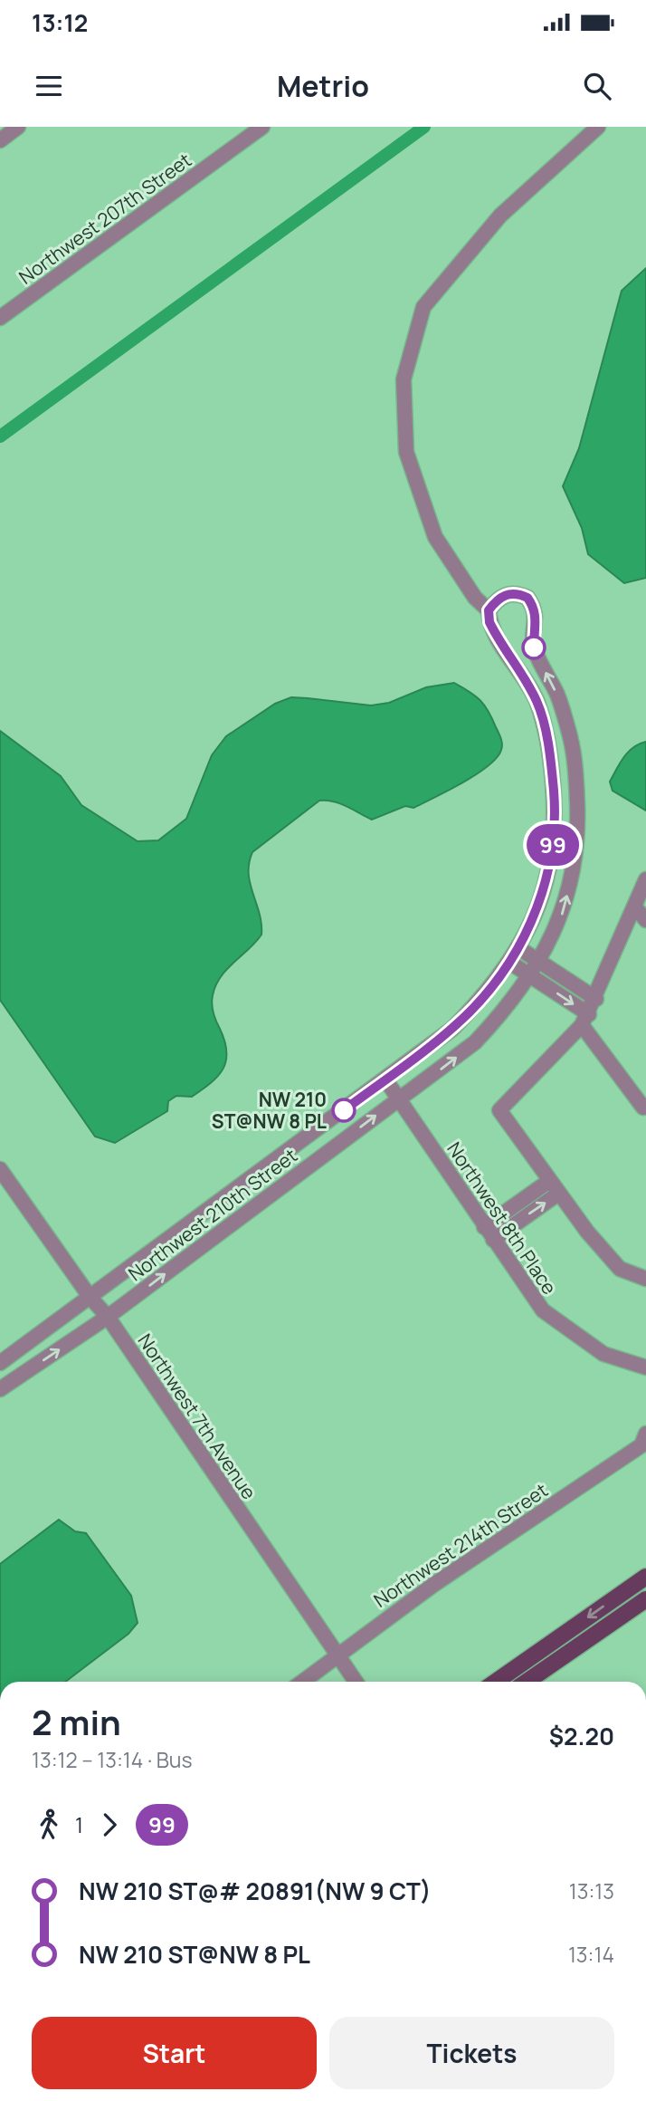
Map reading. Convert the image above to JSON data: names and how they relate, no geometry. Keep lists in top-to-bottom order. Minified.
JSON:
{"streets":{"street":["Northwest 207th Street","Northwest 210th Street","Northwest 8th Place","Northwest 7th Avenue","Northwest 214th Street"]},"crossings":[["Northwest 210th Street","Northwest 8th Place"],["Northwest 210th Street","Northwest 7th Avenue"],["Northwest 7th Avenue","Northwest 214th Street"]],"places":["NW 210 ST@NW 8 PL"],"lines":["bus line 99"],"page":{"status":"13:12","header":"Metrio","on_map":"99","heading":["2 min","13:12 – 13:14 · Bus","$2.20"],"legs":["1","99"],"list":[{"name":"NW 210 ST@# 20891(NW 9 CT)","value":"13:13"},{"name":"NW 210 ST@NW 8 PL","value":"13:14"}],"buttons":["Start","Tickets"]}}
